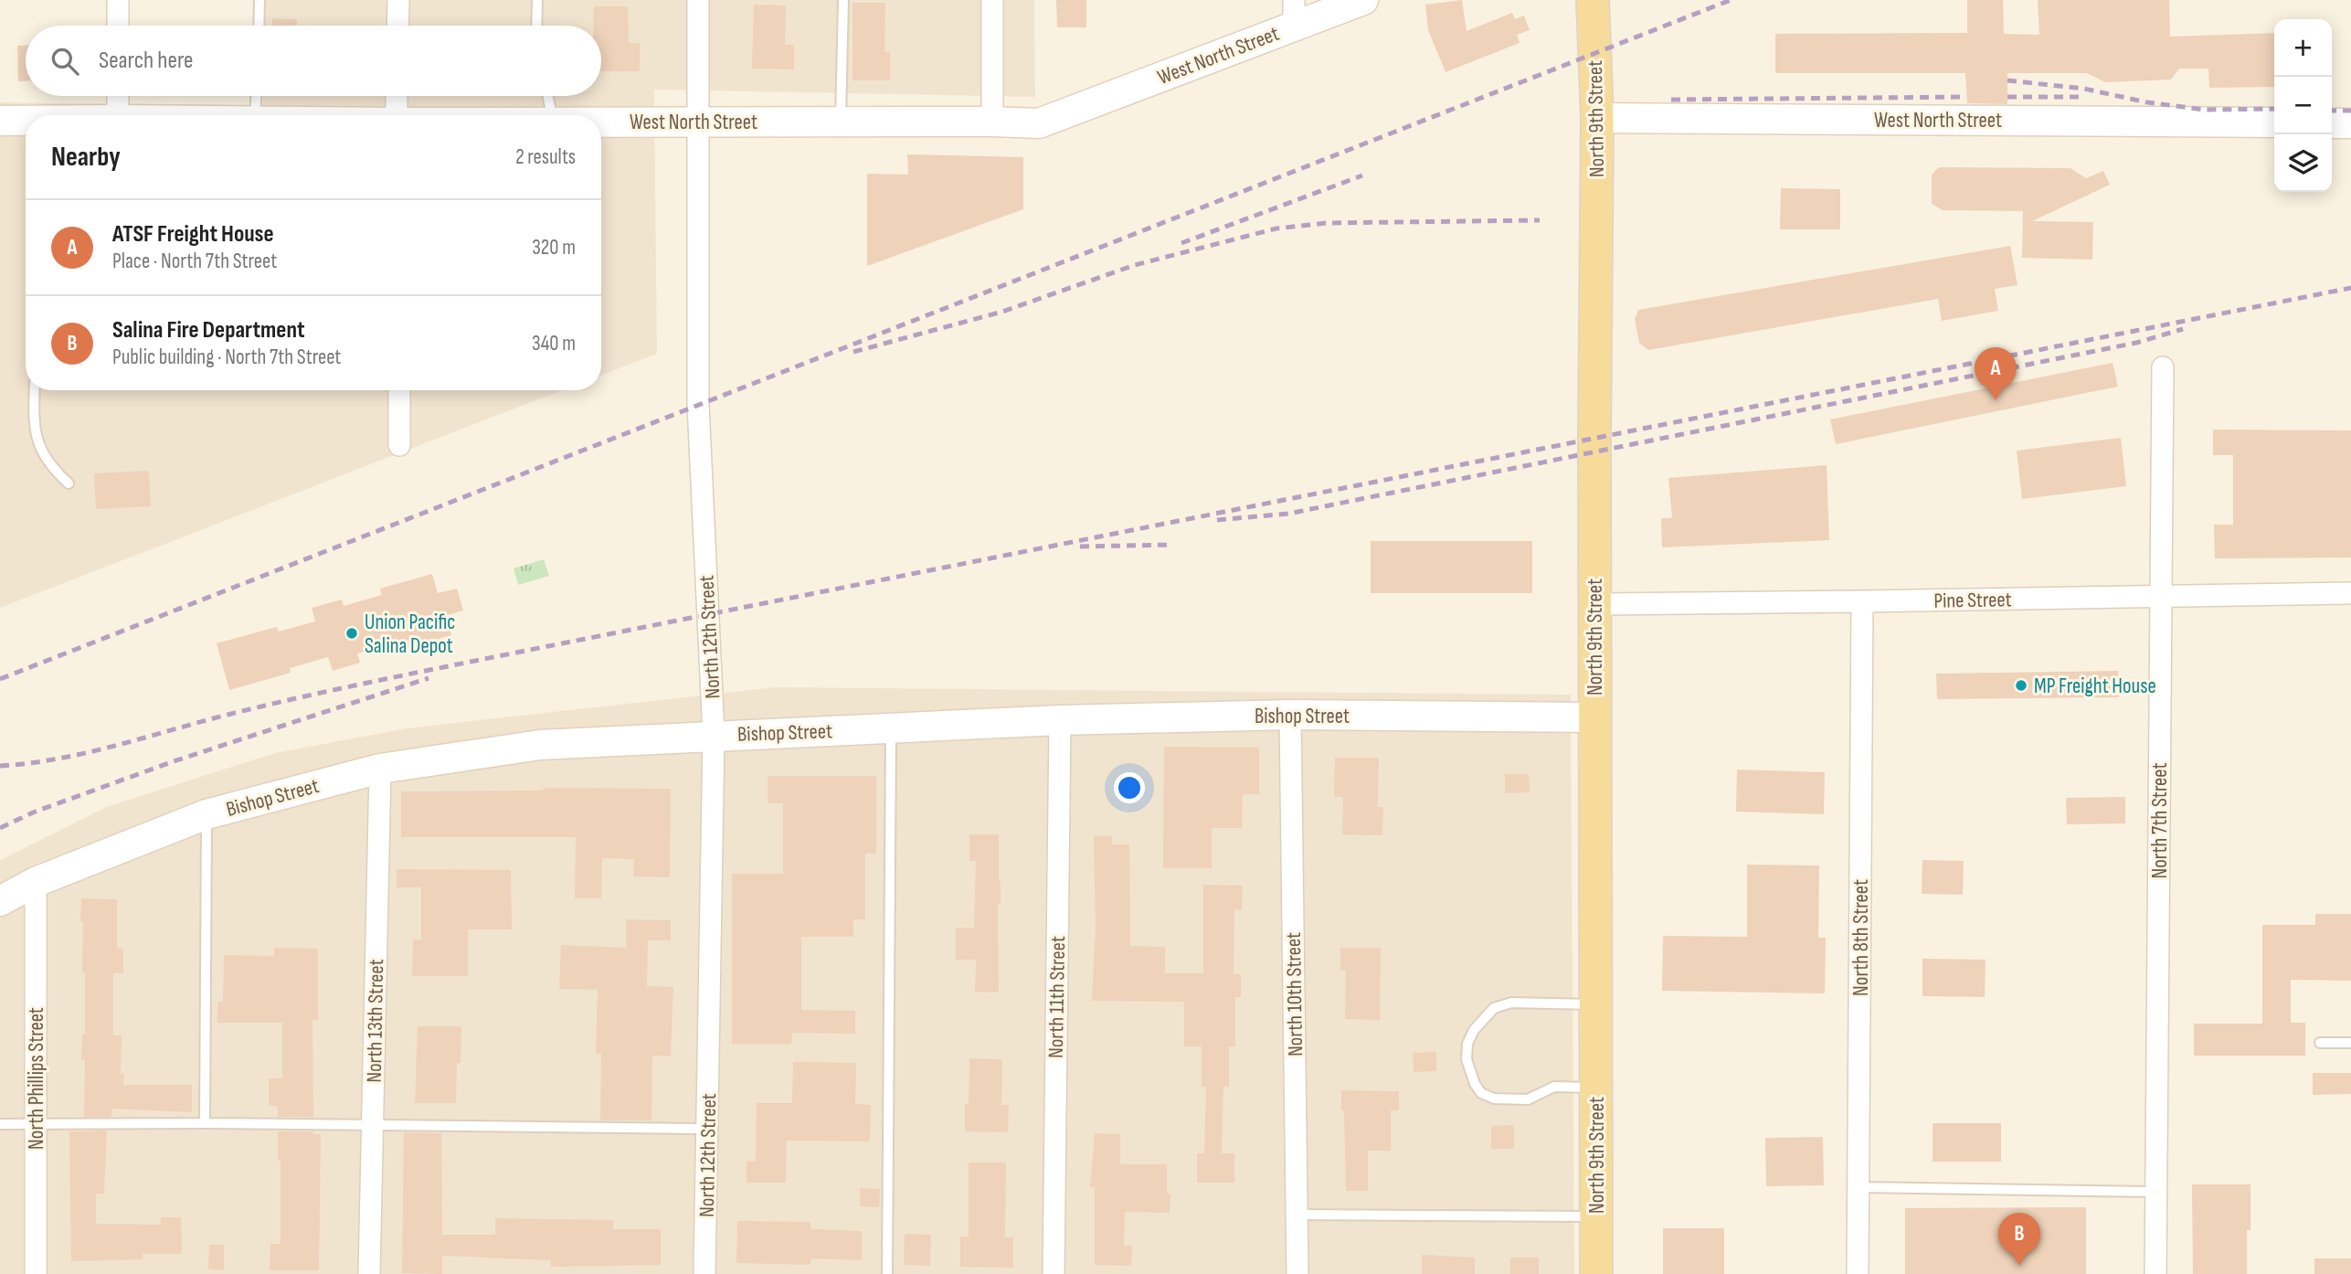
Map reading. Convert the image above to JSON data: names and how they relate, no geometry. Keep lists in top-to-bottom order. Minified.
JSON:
{"streets":{"main road":["North 9th Street"],"street":["West North Street","Pine Street","North 12th Street","Bishop Street","North 7th Street","North 8th Street","North 10th Street","North 11th Street","North 13th Street","North Phillips Street"]},"crossings":[["West North Street","North 9th Street"],["West North Street","North 12th Street"],["North 9th Street","Pine Street"],["North 9th Street","Bishop Street"],["Pine Street","North 7th Street"],["Pine Street","North 8th Street"],["North 12th Street","Bishop Street"],["Bishop Street","North 10th Street"],["Bishop Street","North 11th Street"],["Bishop Street","North 13th Street"],["Bishop Street","North Phillips Street"]],"places":["Union Pacific Salina Depot","MP Freight House"],"page":{"map_buttons":["+","−"],"search":"Search here","heading":["Nearby","2 results"],"list":[{"mark":"A","name":"ATSF Freight House","note":"Place · North 7th Street","value":"320 m"},{"mark":"B","name":"Salina Fire Department","note":"Public building · North 7th Street","value":"340 m"}],"pins":["A","B"]}}
